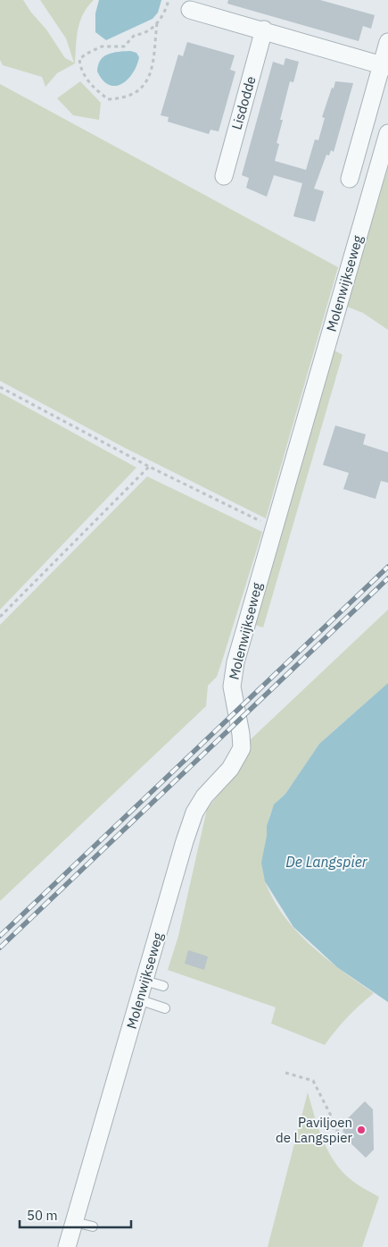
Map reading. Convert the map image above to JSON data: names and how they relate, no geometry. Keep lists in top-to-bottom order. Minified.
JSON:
{"streets":{"street":["Lisdodde","Molenwijkseweg"]},"water":["De Langspier"],"places":["Paviljoen de Langspier"],"scale_bar":"50 m"}
